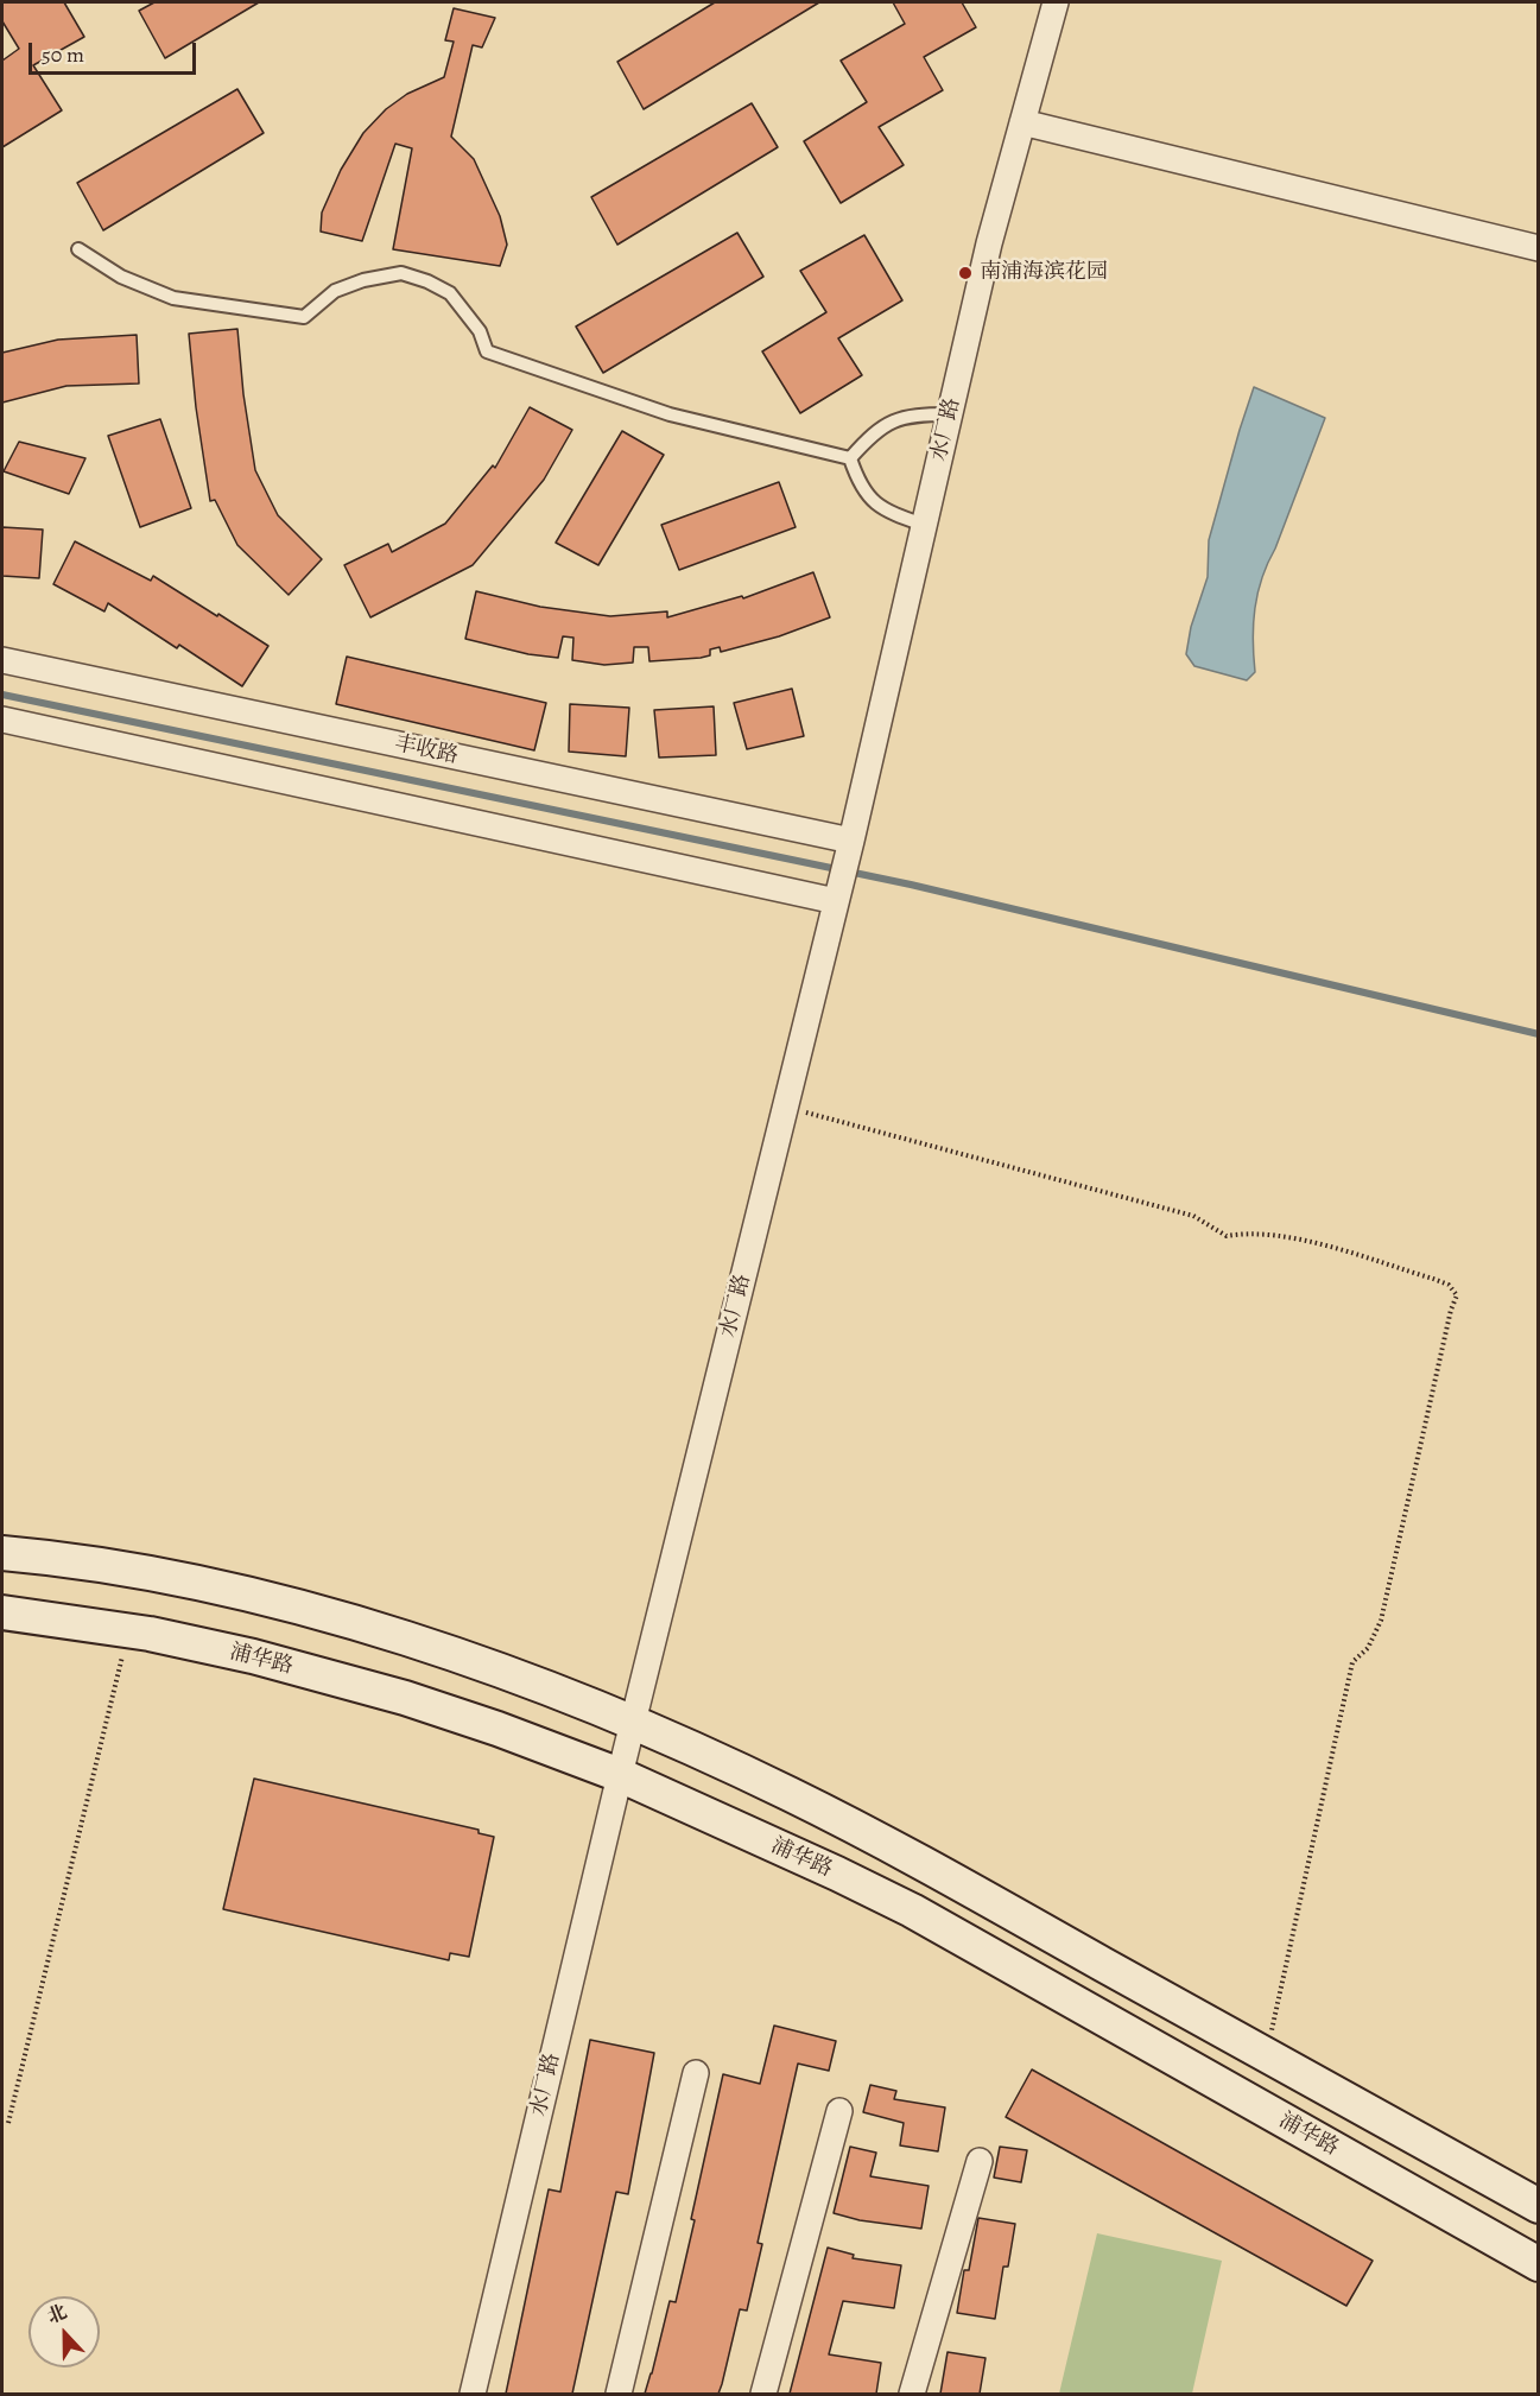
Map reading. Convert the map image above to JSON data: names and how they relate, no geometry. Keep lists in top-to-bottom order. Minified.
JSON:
{"streets":{"main road":["浦华路"],"street":["水厂路","丰收路"]},"crossings":[["水厂路","丰收路"],["水厂路","浦华路"]],"places":["南浦海滨花园"],"scale_bar":"50 m","north":"top"}
